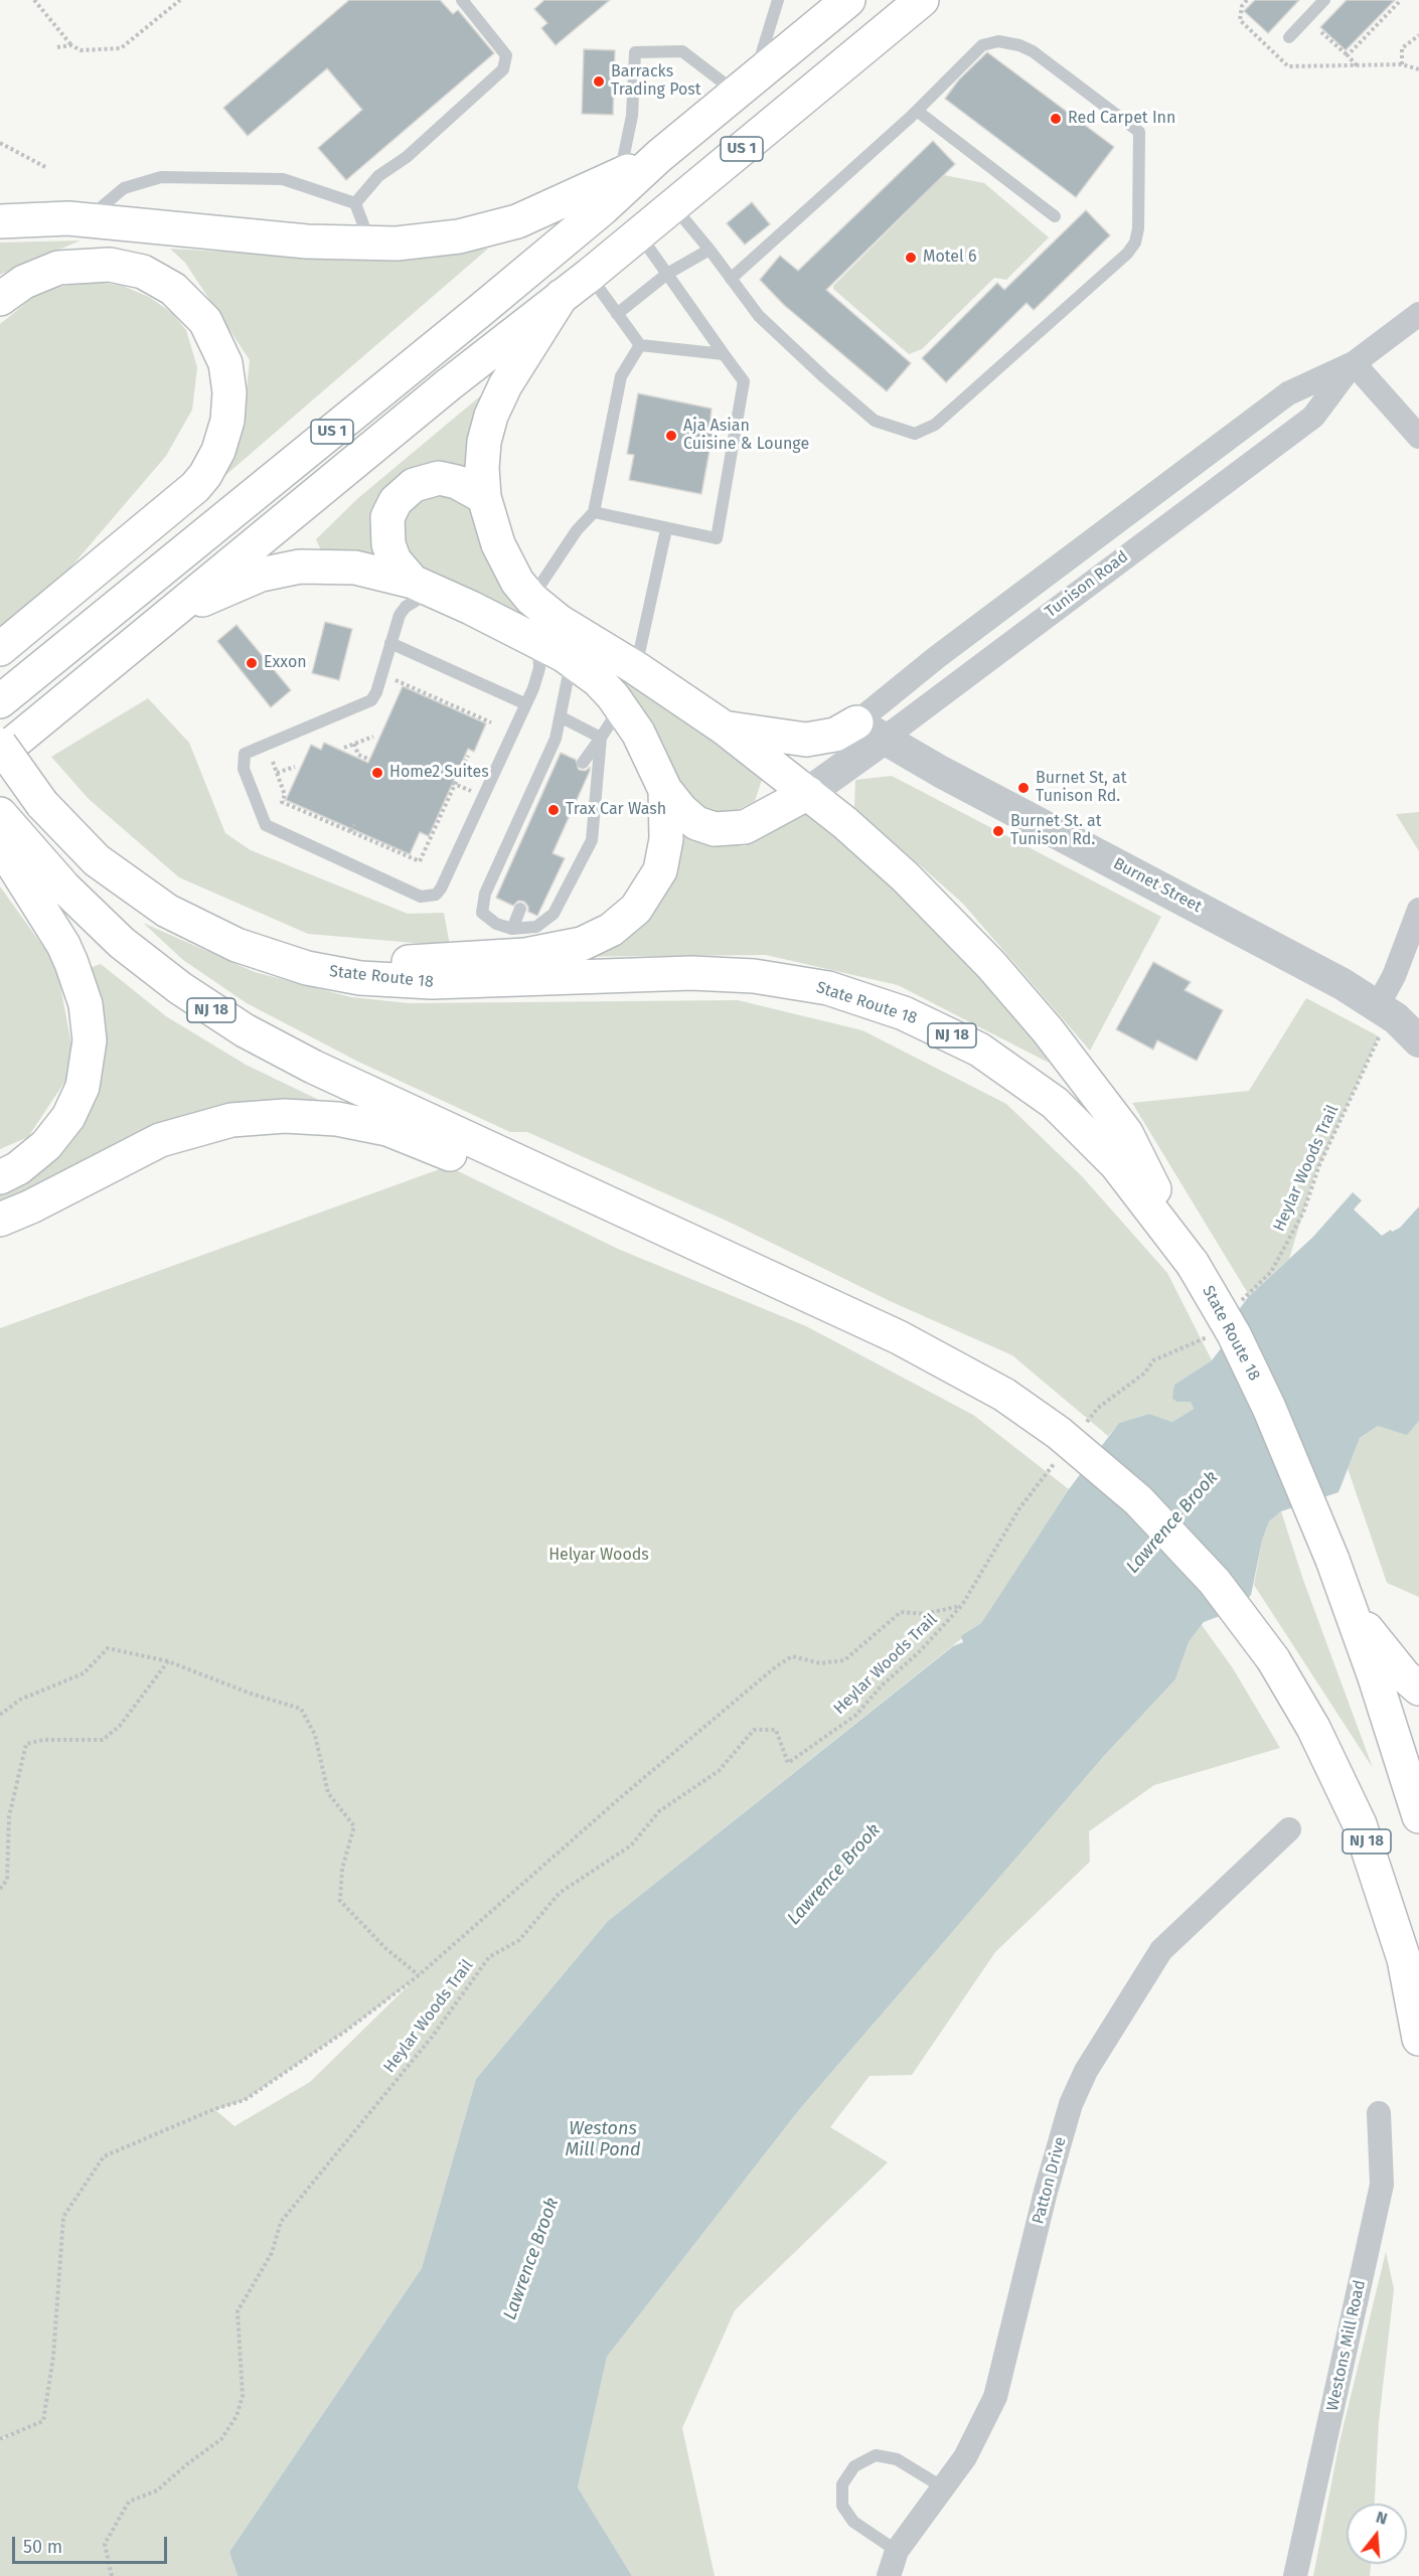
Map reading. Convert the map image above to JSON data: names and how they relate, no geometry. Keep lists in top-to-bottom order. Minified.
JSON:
{"streets":{"highway":["US 1","State Route 18","NJ 18"],"street":["Tunison Road","Burnet Street","Patton Drive","Westons Mill Road"],"path":["Heylar Woods Trail"]},"crossings":[["US 1","State Route 18"],["Tunison Road","Burnet Street"],["Burnet Street","Heylar Woods Trail"]],"water":["Lawrence Brook","Westons Mill Pond"],"parks":["Helyar Woods"],"places":["Barracks Trading Post","Red Carpet Inn","Motel 6","Aja Asian Cuisine & Lounge","Exxon","Home2 Suites","Burnet St, at Tunison Rd.","Trax Car Wash","Burnet St. at Tunison Rd."],"scale_bar":"50 m","north":"top"}
